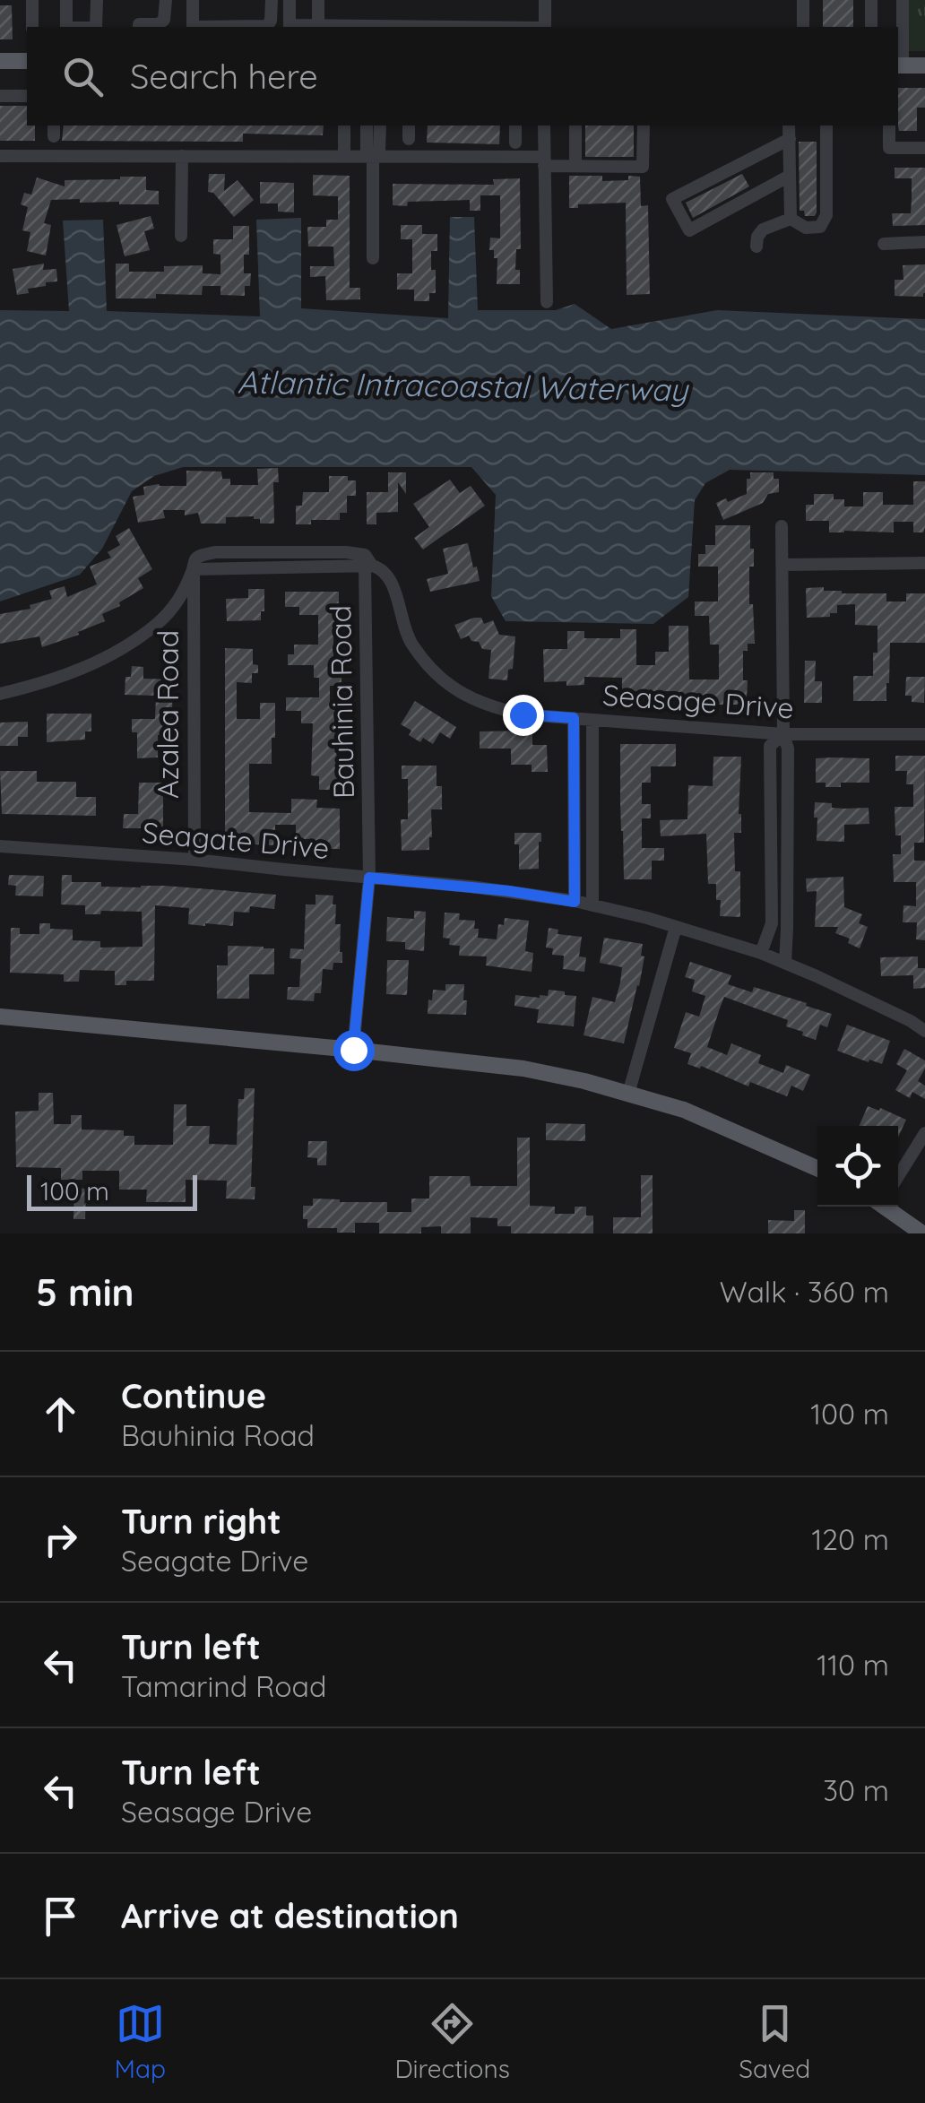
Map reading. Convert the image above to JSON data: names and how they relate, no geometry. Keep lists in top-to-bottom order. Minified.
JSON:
{"streets":{"street":["Bauhinia Road","Seasage Drive","Azalea Road","Seagate Drive"]},"crossings":[["Bauhinia Road","Seasage Drive"],["Bauhinia Road","Seagate Drive"],["Azalea Road","Seagate Drive"]],"water":["Atlantic Intracoastal Waterway"],"scale_bar":"100 m","page":{"search":"Search here","scale":"100 m","heading":["5 min","Walk · 360 m"],"list":[["Continue","Bauhinia Road","100 m"],["Turn right","Seagate Drive","120 m"],["Turn left","Tamarind Road","110 m"],["Turn left","Seasage Drive","30 m"],"Arrive at destination"],"nav":["Map","Directions","Saved"]}}
